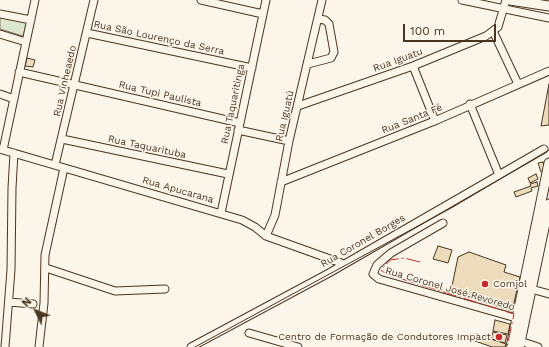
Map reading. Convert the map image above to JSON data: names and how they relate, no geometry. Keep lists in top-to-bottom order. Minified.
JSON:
{"streets":{"street":["Rua São Lourenço da Serra","Rua Iguatu","Rua Vinheaedo","Rua Tupi Paulista","Rua Taquaritinga","Rua Iguatú","Rua Santa Fé","Rua Taquarituba","Rua Apucarana","Rua Coronel Borges","Rua Coronel José Revoredo"]},"crossings":[["Rua São Lourenço da Serra","Rua Vinheaedo"],["Rua São Lourenço da Serra","Rua Taquaritinga"],["Rua Iguatu","Rua Iguatú"],["Rua Vinheaedo","Rua Tupi Paulista"],["Rua Vinheaedo","Rua Taquarituba"],["Rua Vinheaedo","Rua Apucarana"],["Rua Tupi Paulista","Rua Taquaritinga"],["Rua Tupi Paulista","Rua Iguatú"],["Rua Taquaritinga","Rua Taquarituba"],["Rua Taquaritinga","Rua Apucarana"],["Rua Iguatú","Rua Santa Fé"],["Rua Iguatú","Rua Apucarana"],["Rua Apucarana","Rua Coronel Borges"]],"places":["Comjol","Centro de Formação de Condutores Impact"],"scale_bar":"100 m","north":"top left"}
